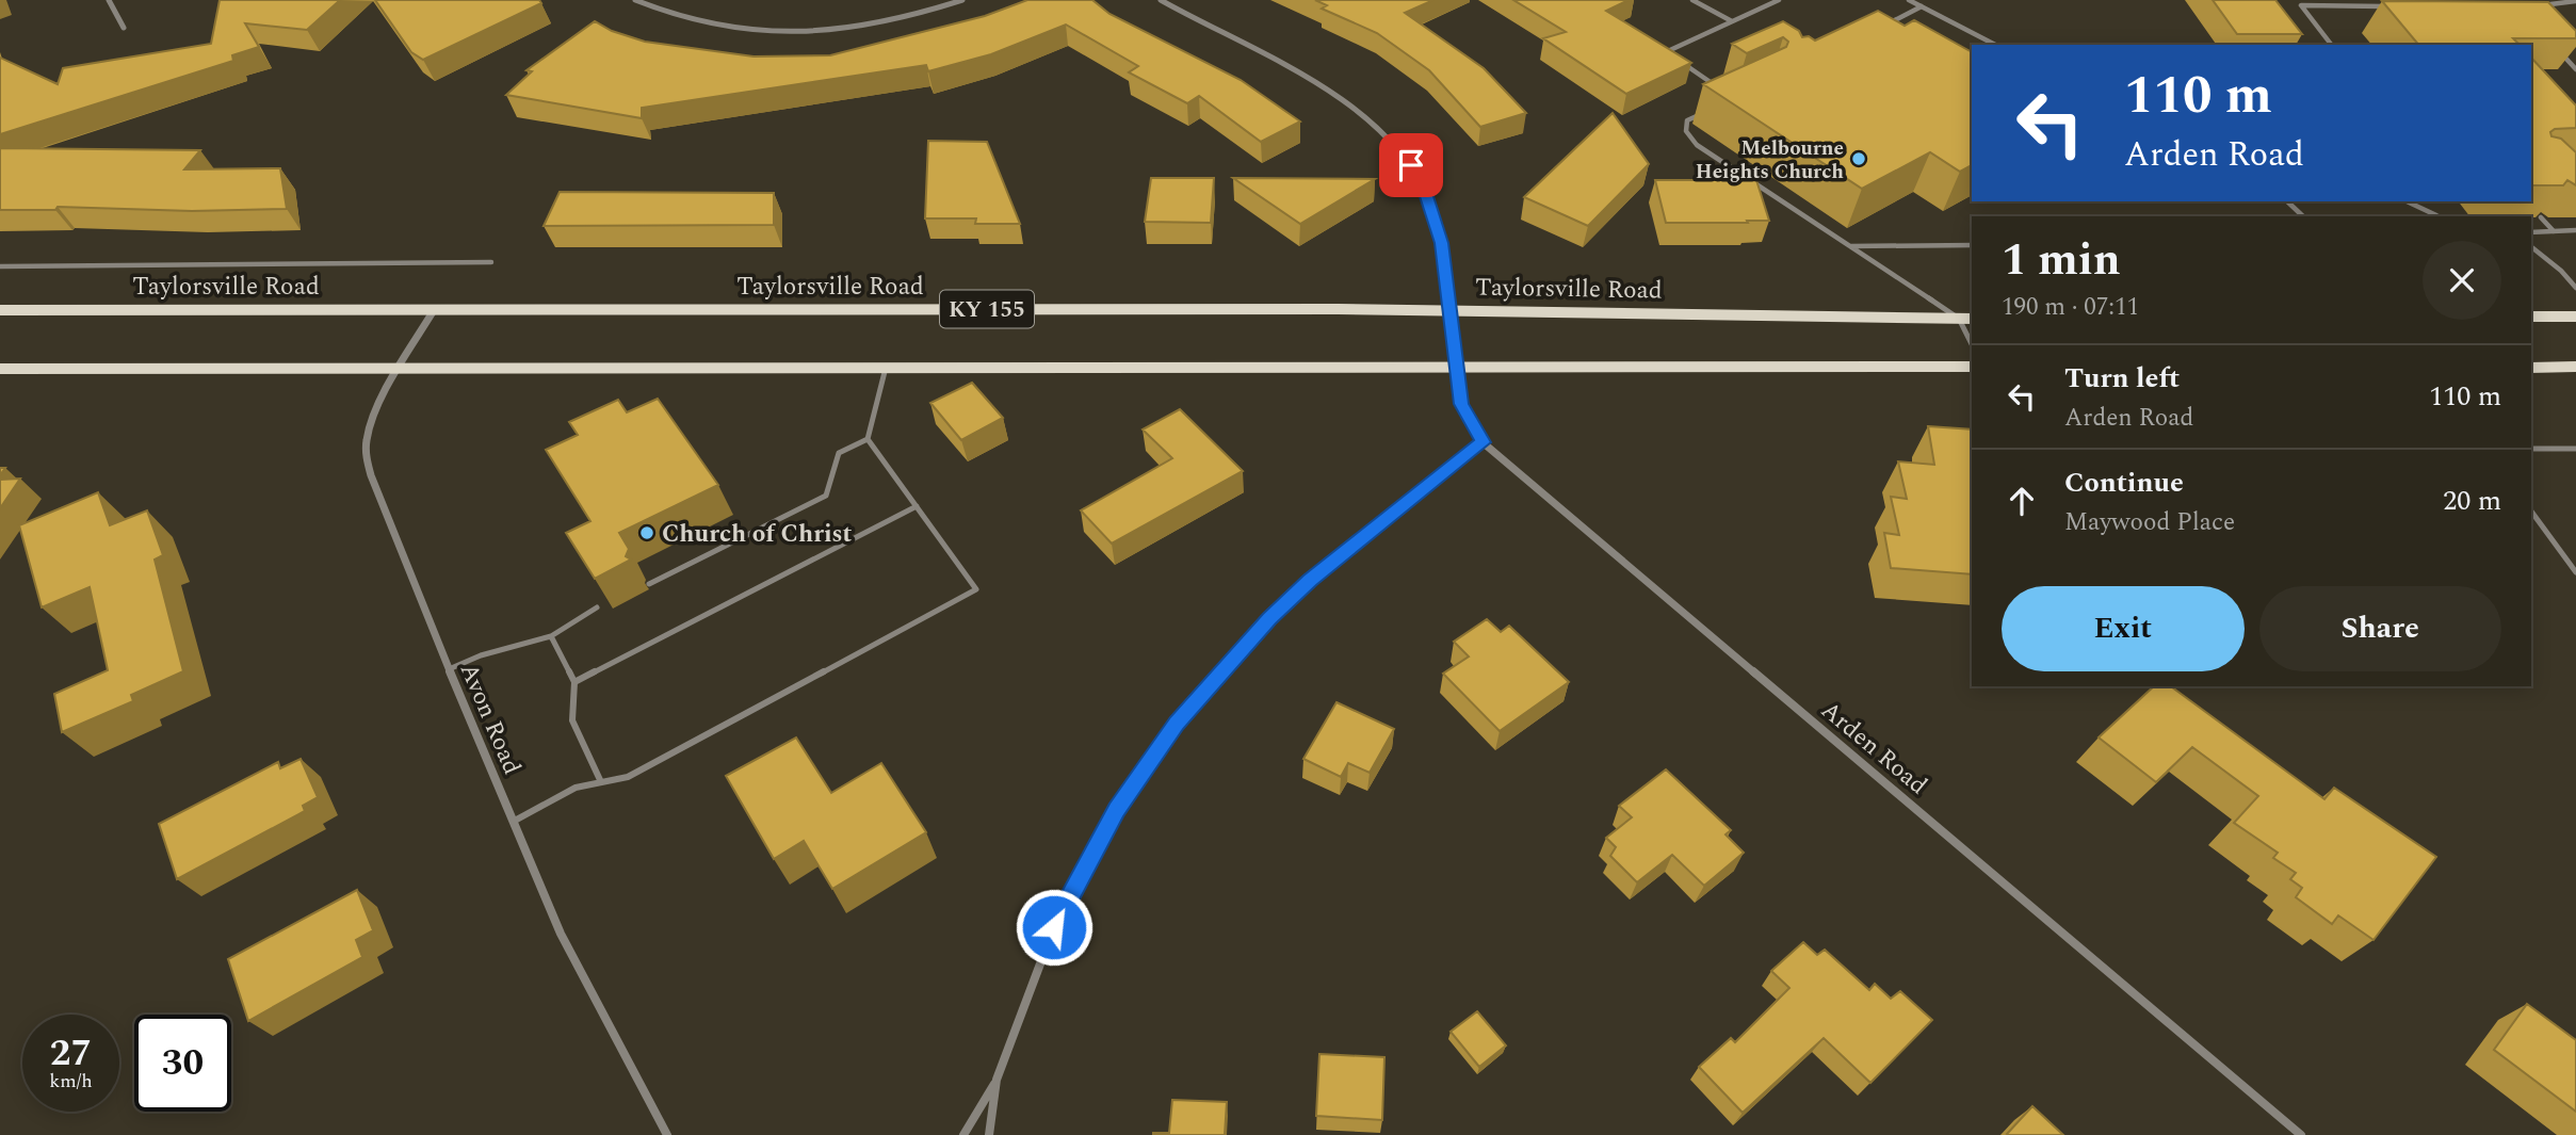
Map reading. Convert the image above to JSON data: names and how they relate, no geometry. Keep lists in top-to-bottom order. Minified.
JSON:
{"streets":{"main road":["Taylorsville Road","KY 155"],"street":["Avon Road","Arden Road"]},"crossings":[["Taylorsville Road","Avon Road"],["Taylorsville Road","Arden Road"]],"places":["Melbourne Heights Church","Church of Christ"],"page":{"turn":["110 m","Arden Road"],"heading":["1 min","190 m · 07:11"],"list":[{"name":"Turn left","note":"Arden Road","value":"110 m"},{"name":"Continue","note":"Maywood Place","value":"20 m"}],"buttons":["Exit","Share"],"speed":"27 km/h","limit":"30"}}
